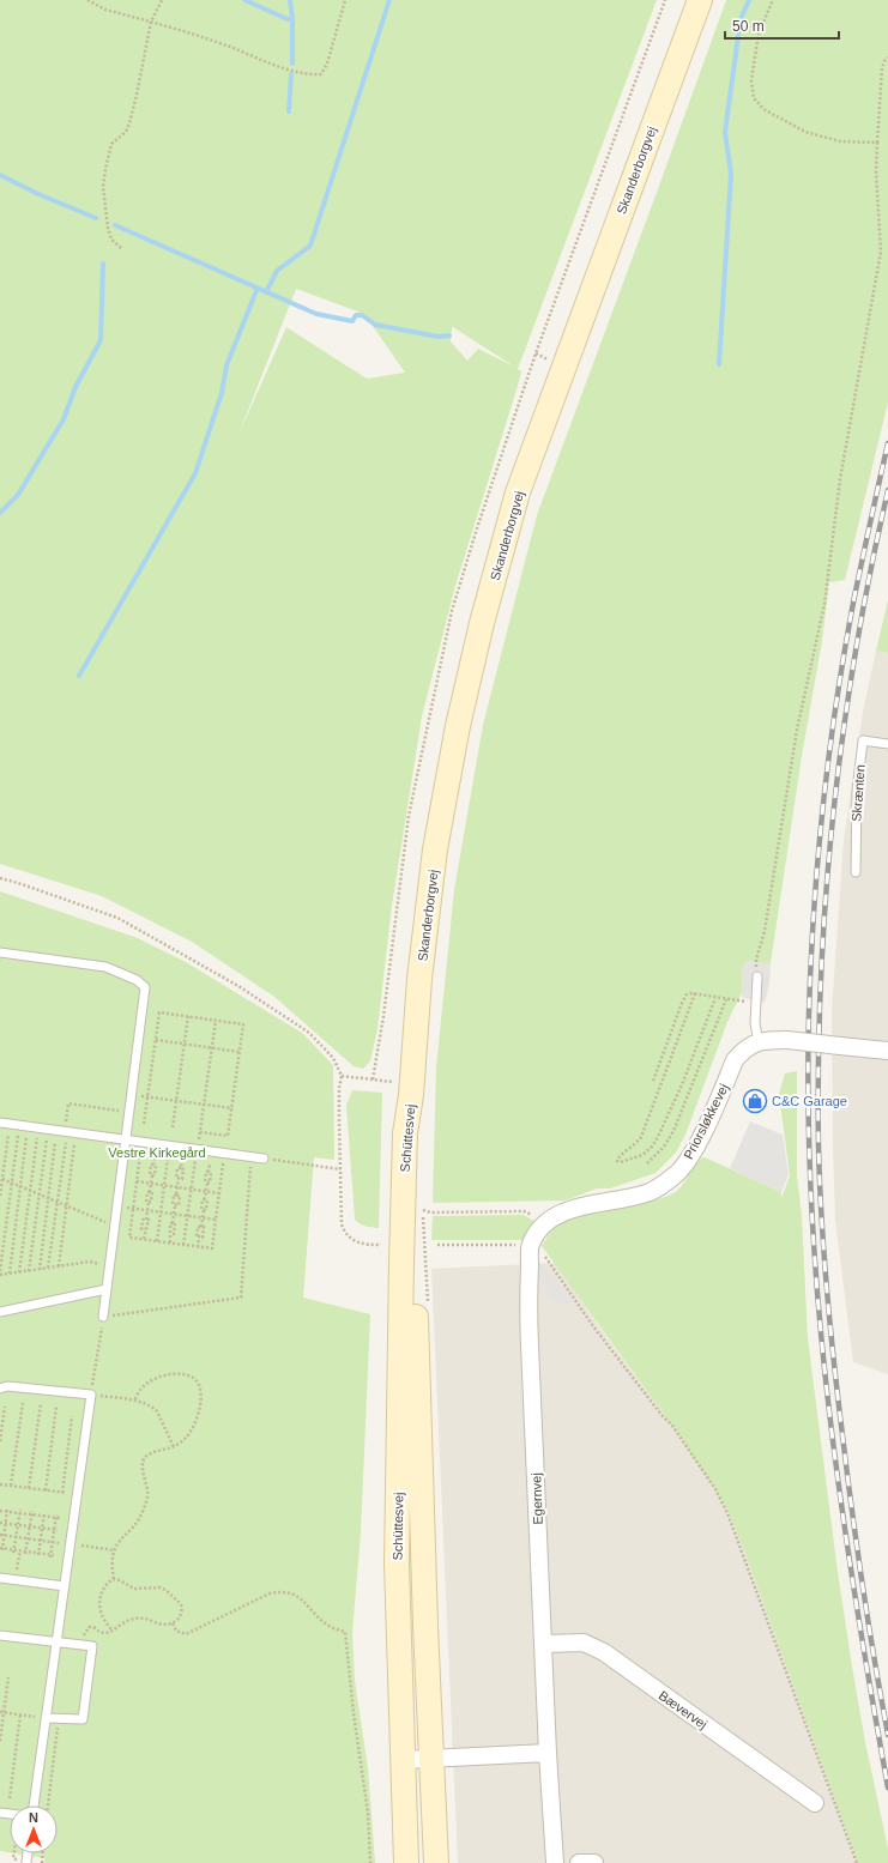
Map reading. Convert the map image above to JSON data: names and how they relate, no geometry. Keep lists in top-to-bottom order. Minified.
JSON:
{"streets":{"main road":["Skanderborgvej","Schüttesvej"],"street":["Priorsløkkevej","Egernvej","Bævervej"],"lane":["Skrænten"]},"crossings":[["Skanderborgvej","Schüttesvej"],["Priorsløkkevej","Egernvej"],["Egernvej","Bævervej"]],"parks":["Vestre Kirkegård"],"places":{"shop":["C&C Garage"]},"scale_bar":"50 m","north":"top"}
